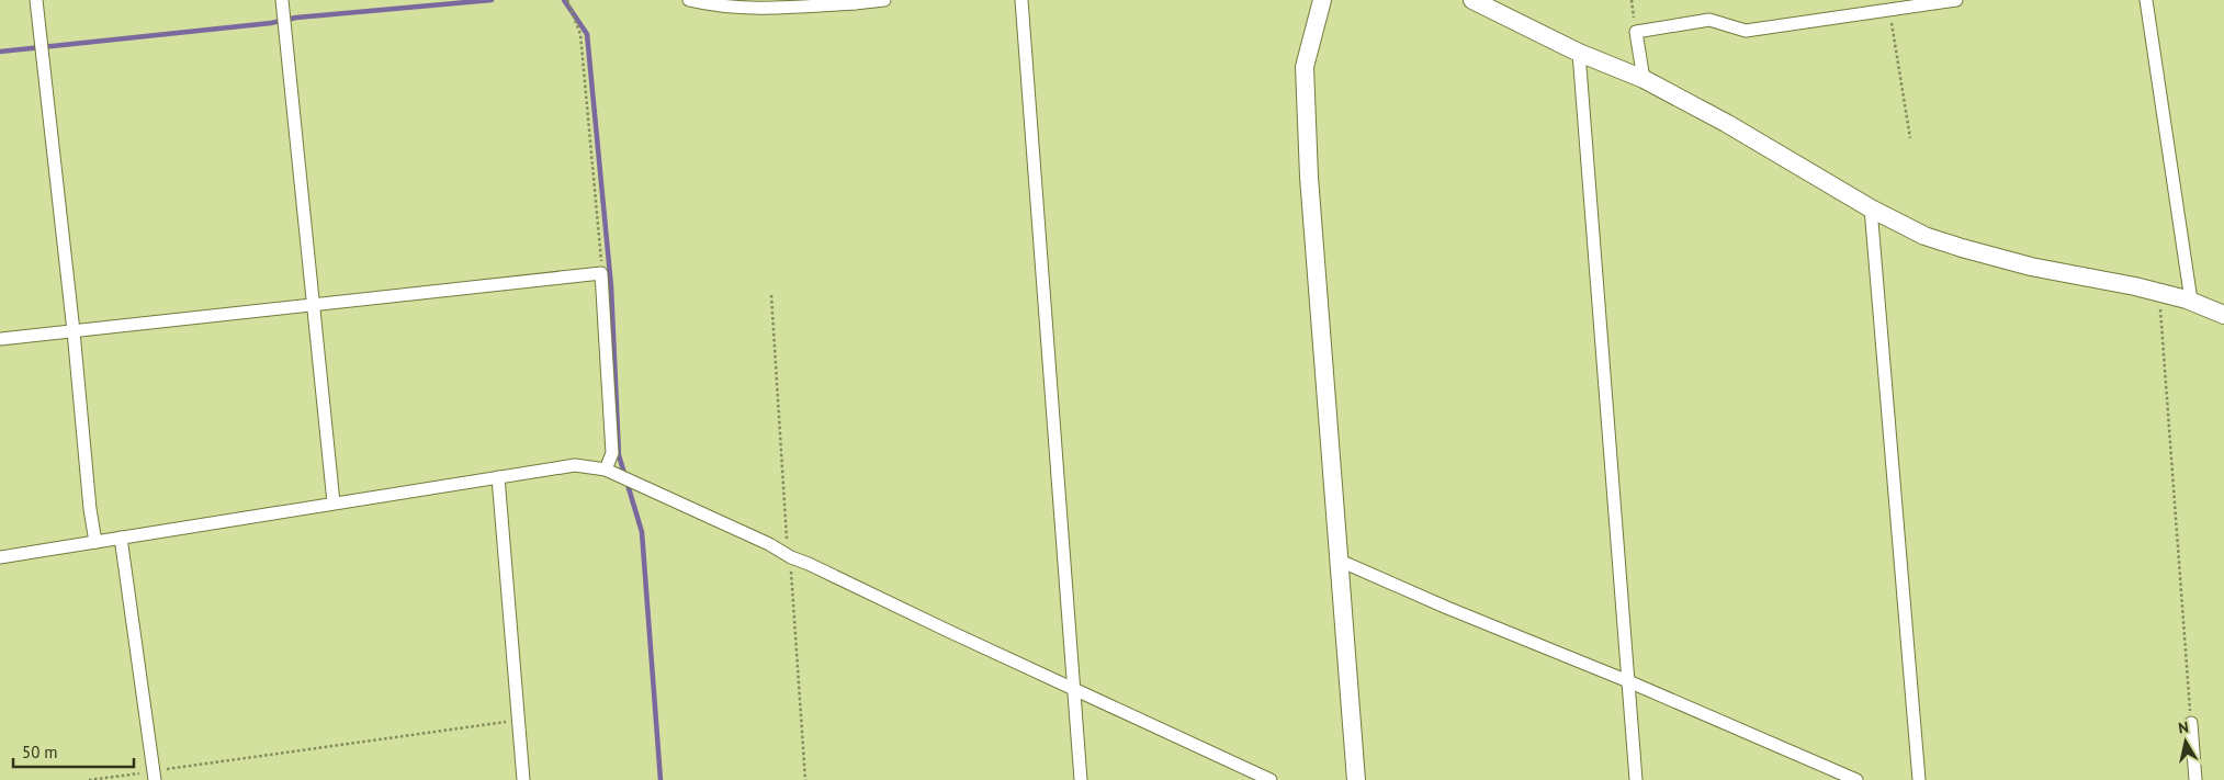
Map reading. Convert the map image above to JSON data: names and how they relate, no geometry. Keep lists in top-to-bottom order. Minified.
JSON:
{"scale_bar":"50 m","north":"top"}
